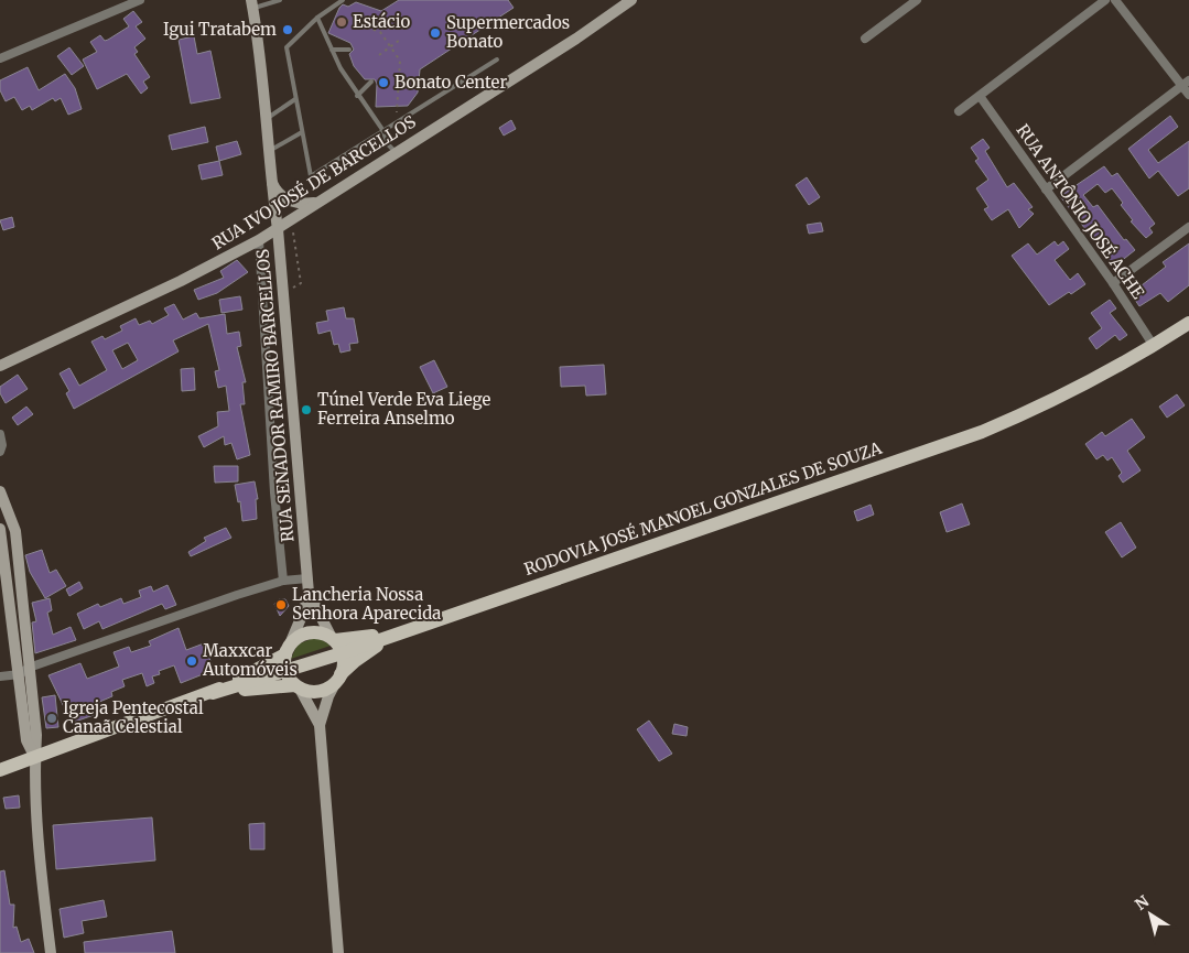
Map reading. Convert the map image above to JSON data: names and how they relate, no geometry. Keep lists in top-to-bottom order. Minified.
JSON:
{"streets":{"main road":["RUA IVO JOSÉ DE BARCELLOS","RUA SENADOR RAMIRO BARCELLOS","RODOVIA JOSÉ MANOEL GONZALES DE SOUZA"],"street":["RUA ANTÔNIO JOSÉ ACHE"]},"crossings":[["RUA IVO JOSÉ DE BARCELLOS","RUA SENADOR RAMIRO BARCELLOS"],["RUA ANTÔNIO JOSÉ ACHE","RODOVIA JOSÉ MANOEL GONZALES DE SOUZA"]],"places":["Estácio","Igui Tratabem","Supermercados Bonato","Bonato Center","Túnel Verde Eva Liege Ferreira Anselmo","Lancheria Nossa Senhora Aparecida","Maxxcar Automóveis","Igreja Pentecostal Canaã Celestial"],"north":"top left"}
